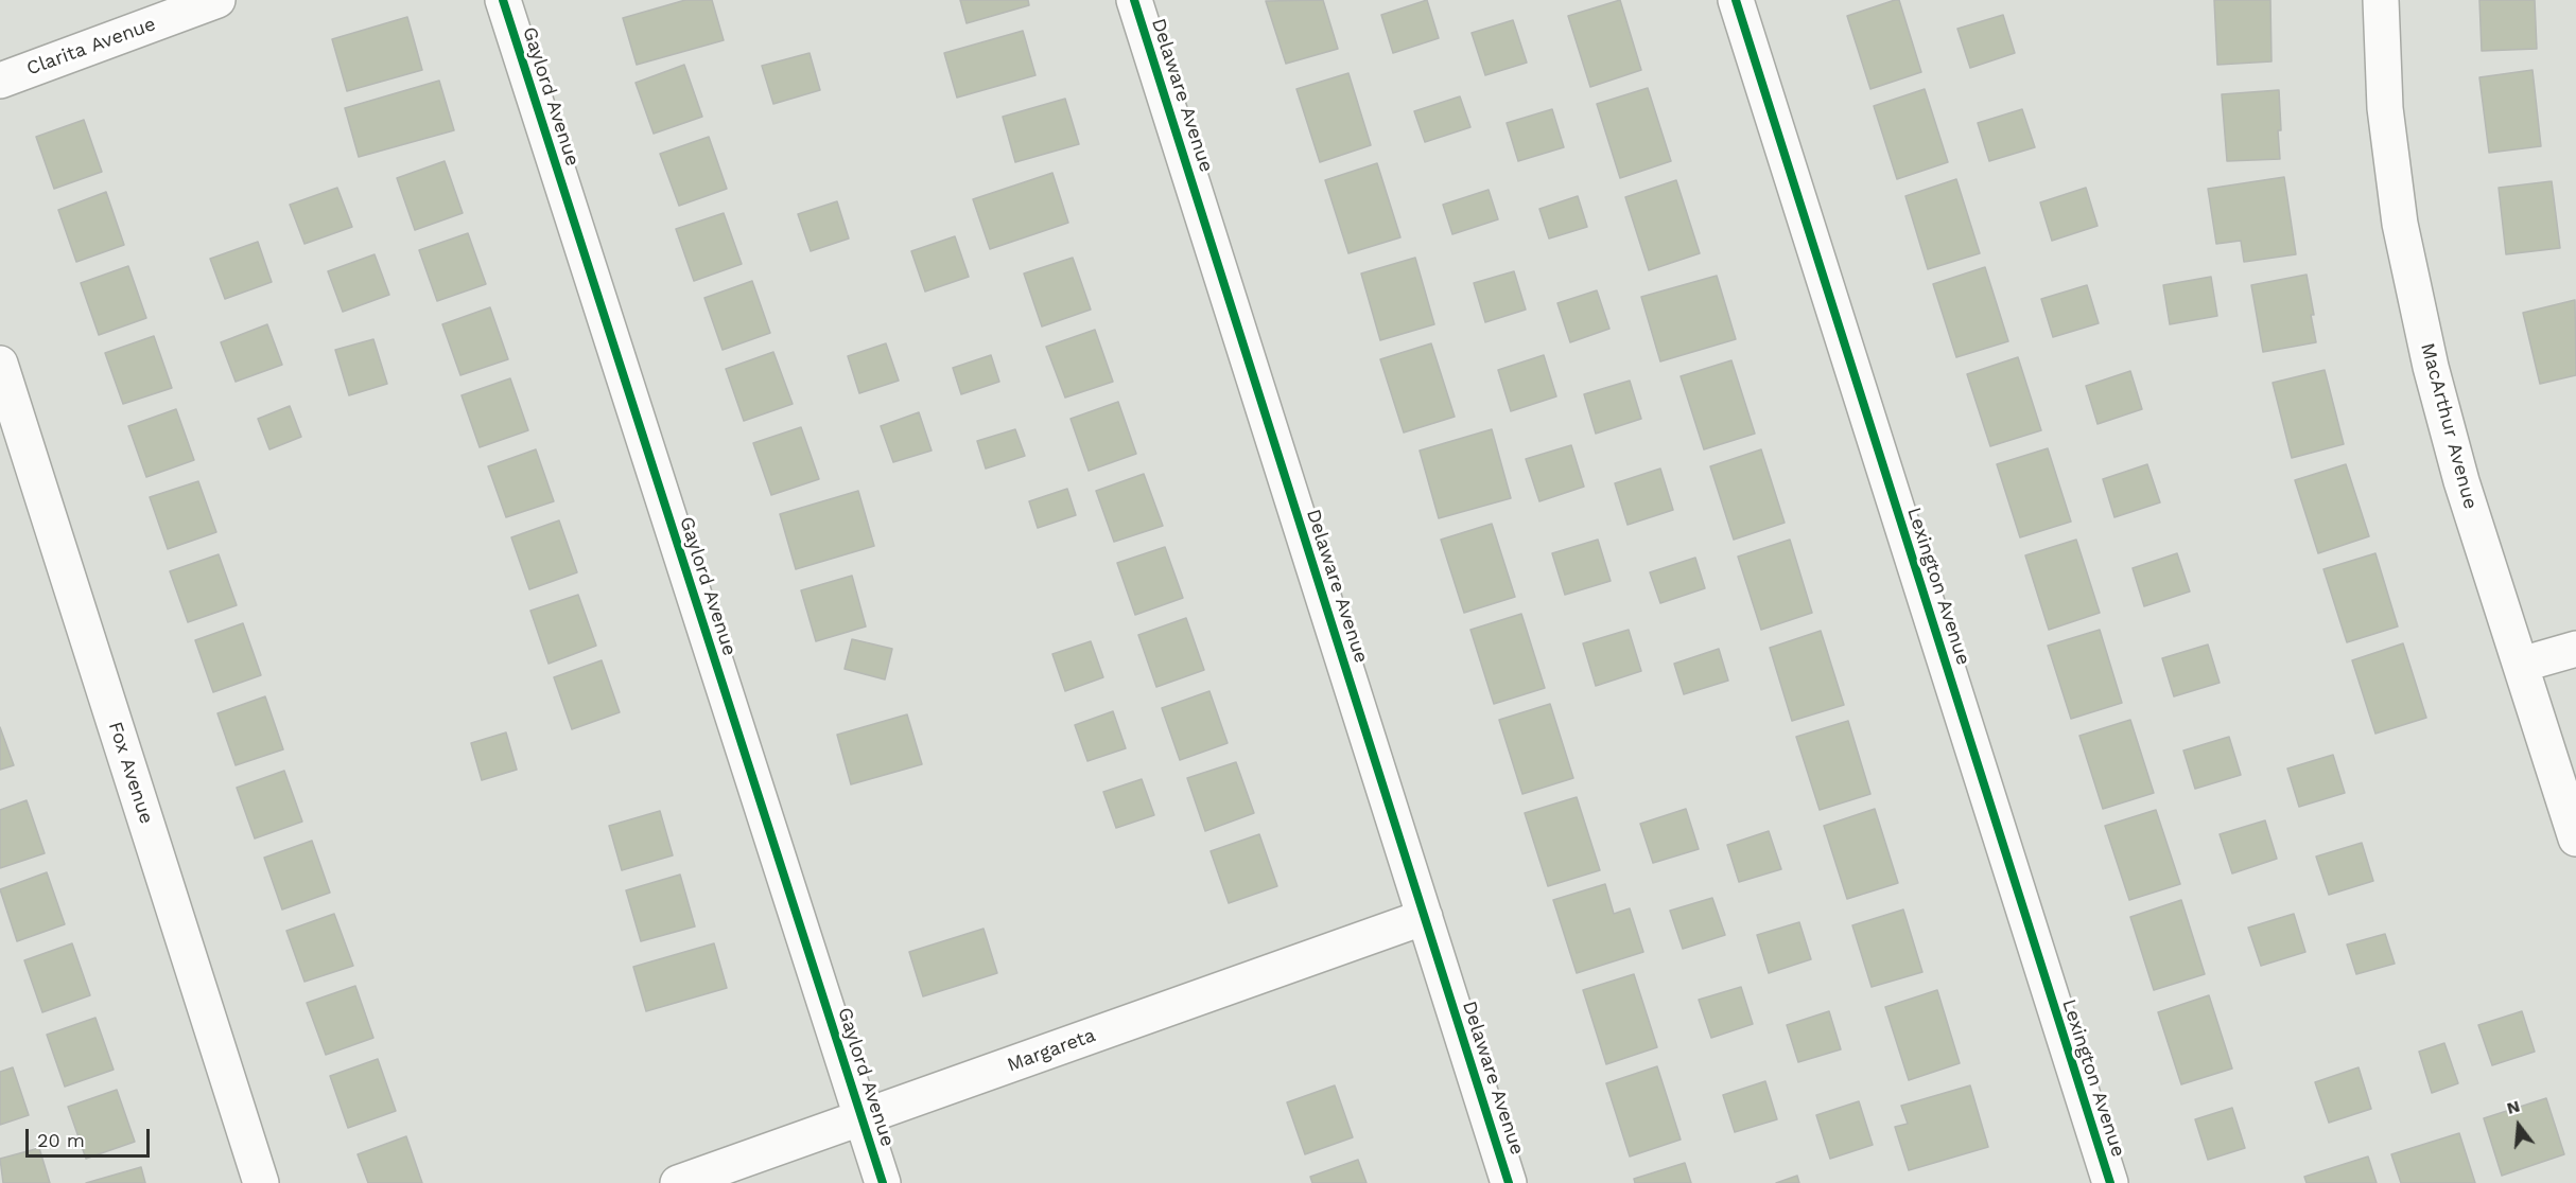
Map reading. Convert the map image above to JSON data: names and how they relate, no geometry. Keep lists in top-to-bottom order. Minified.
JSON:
{"streets":{"street":["Clarita Avenue","Delaware Avenue","Gaylord Avenue","MacArthur Avenue","Lexington Avenue","Fox Avenue","Margareta"]},"crossings":[["Delaware Avenue","Margareta"],["Gaylord Avenue","Margareta"]],"scale_bar":"20 m","north":"top"}
